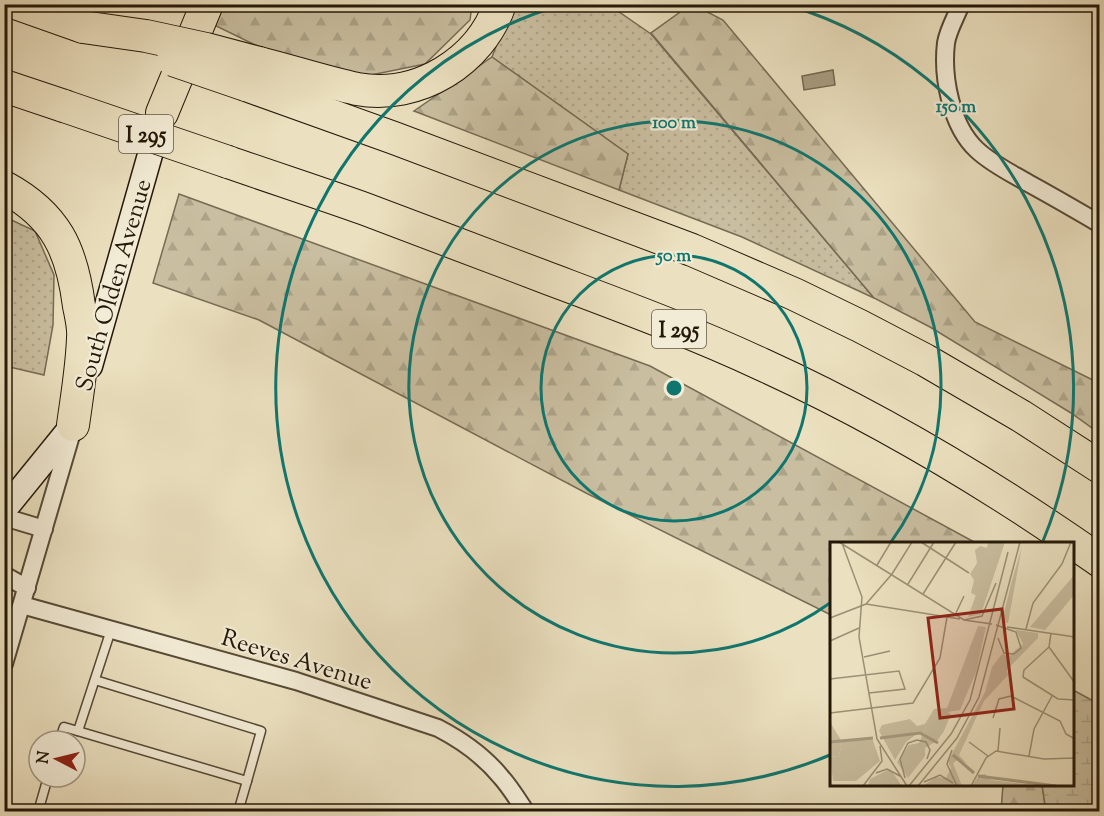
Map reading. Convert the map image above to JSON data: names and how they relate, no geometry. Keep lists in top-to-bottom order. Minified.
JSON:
{"streets":{"highway":["I 295"],"main road":["South Olden Avenue"],"street":["Reeves Avenue"]},"north":"left","rings":["150 m","100 m","50 m"]}
